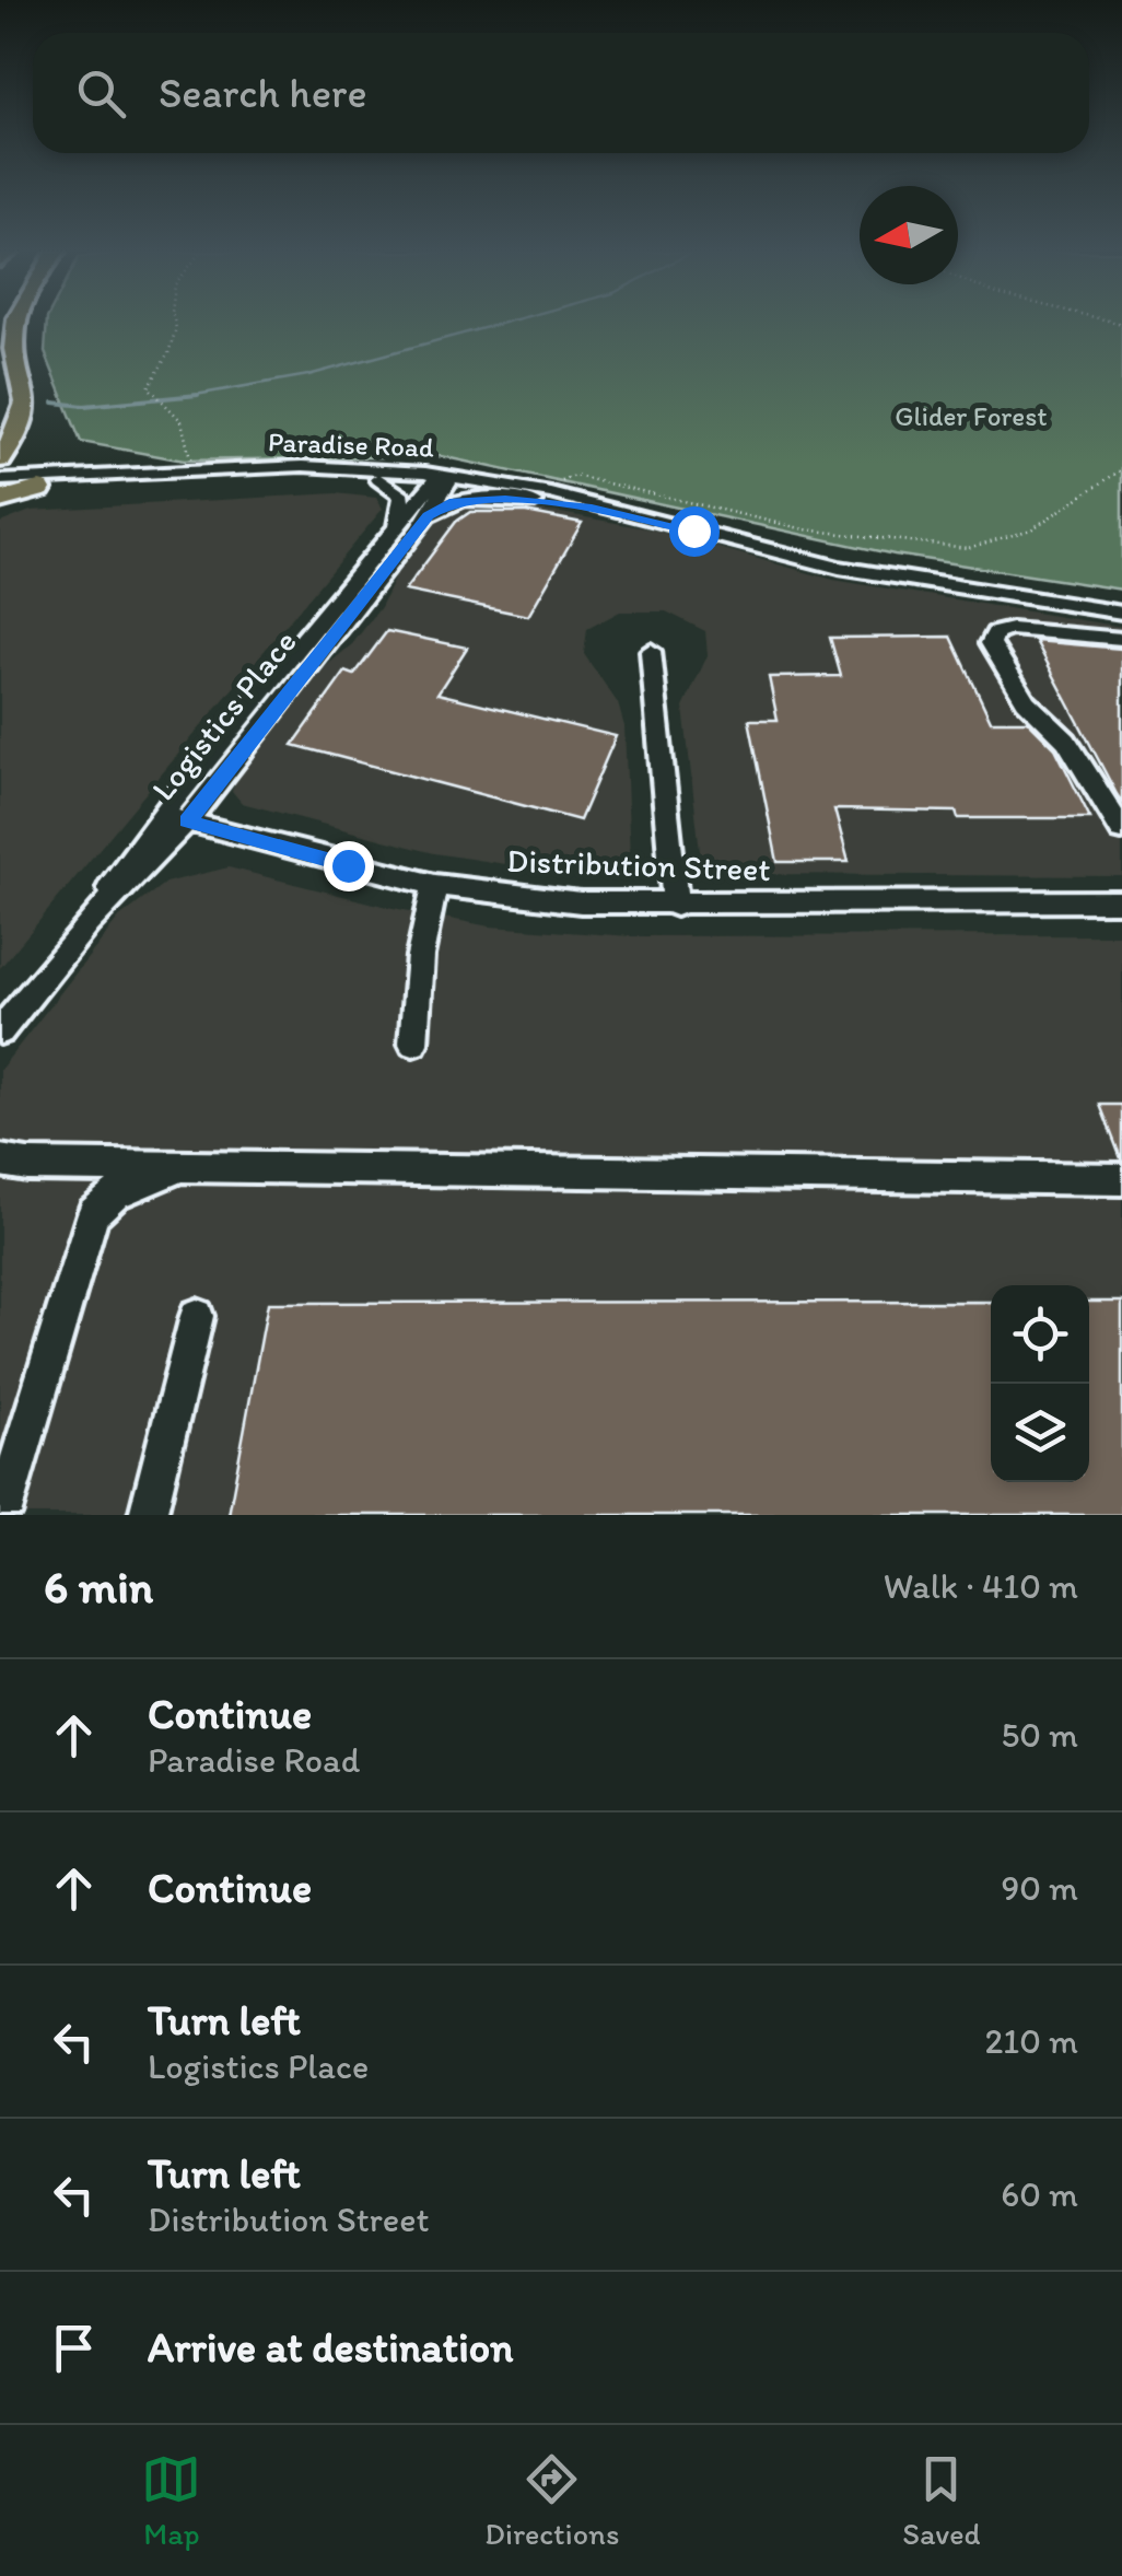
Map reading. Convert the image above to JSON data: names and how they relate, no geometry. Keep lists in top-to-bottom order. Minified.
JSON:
{"streets":{"street":["Paradise Road","Logistics Place","Distribution Street"]},"crossings":[["Paradise Road","Logistics Place"],["Logistics Place","Distribution Street"]],"parks":["Glider Forest"],"north":"left","page":{"search":"Search here","heading":["6 min","Walk · 410 m"],"list":[["Continue","Paradise Road","50 m"],["Continue","90 m"],["Turn left","Logistics Place","210 m"],["Turn left","Distribution Street","60 m"],"Arrive at destination"],"nav":["Map","Directions","Saved"]}}
